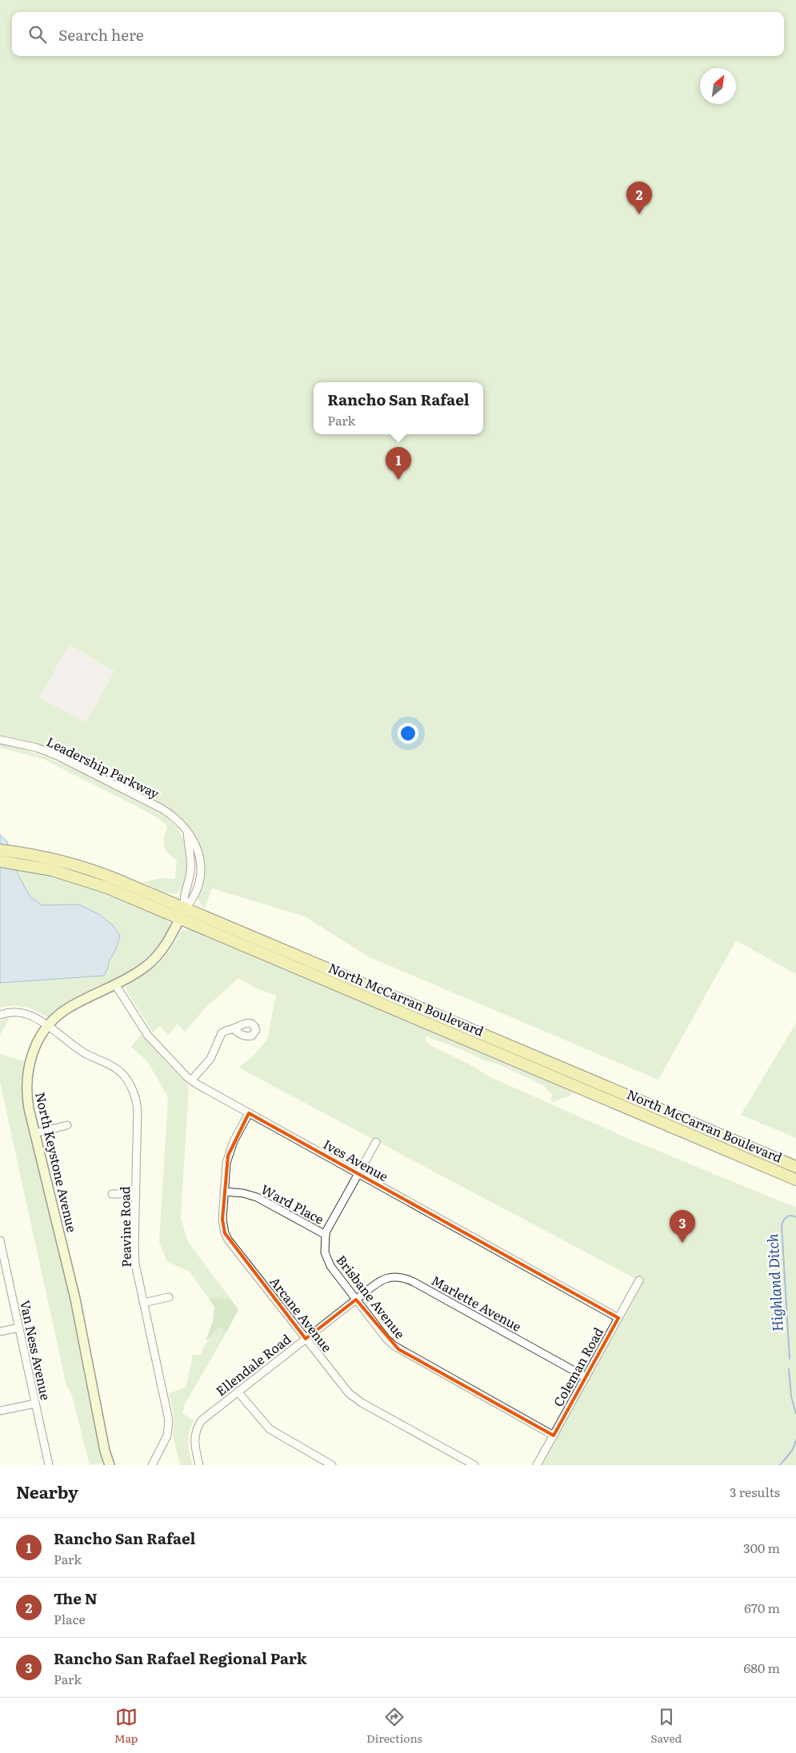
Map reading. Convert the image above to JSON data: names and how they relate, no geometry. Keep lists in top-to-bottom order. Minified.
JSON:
{"streets":{"main road":["North McCarran Boulevard"],"street":["Leadership Parkway","Ives Avenue","North Keystone Avenue","Ward Place","Peavine Road","Brisbane Avenue","Marlette Avenue","Arcane Avenue","Van Ness Avenue","Ellendale Road","Coleman Road"]},"crossings":[["Leadership Parkway","North McCarran Boulevard"],["Leadership Parkway","North Keystone Avenue"],["North McCarran Boulevard","North Keystone Avenue"],["Ives Avenue","North Keystone Avenue"],["Ives Avenue","Brisbane Avenue"],["Ives Avenue","Arcane Avenue"],["Ives Avenue","Coleman Road"],["North Keystone Avenue","Peavine Road"],["Ward Place","Brisbane Avenue"],["Ward Place","Arcane Avenue"],["Brisbane Avenue","Marlette Avenue"],["Brisbane Avenue","Ellendale Road"],["Brisbane Avenue","Coleman Road"],["Marlette Avenue","Ellendale Road"],["Marlette Avenue","Coleman Road"],["Arcane Avenue","Ellendale Road"]],"water":["Highland Ditch"],"north":"top right","page":{"search":"Search here","pins":["2","1","3"],"popup":["Rancho San Rafael","Park"],"heading":["Nearby","3 results"],"list":[{"mark":"1","name":"Rancho San Rafael","note":"Park","value":"300 m"},{"mark":"2","name":"The N","note":"Place","value":"670 m"},{"mark":"3","name":"Rancho San Rafael Regional Park","note":"Park","value":"680 m"}],"nav":["Map","Directions","Saved"]}}
